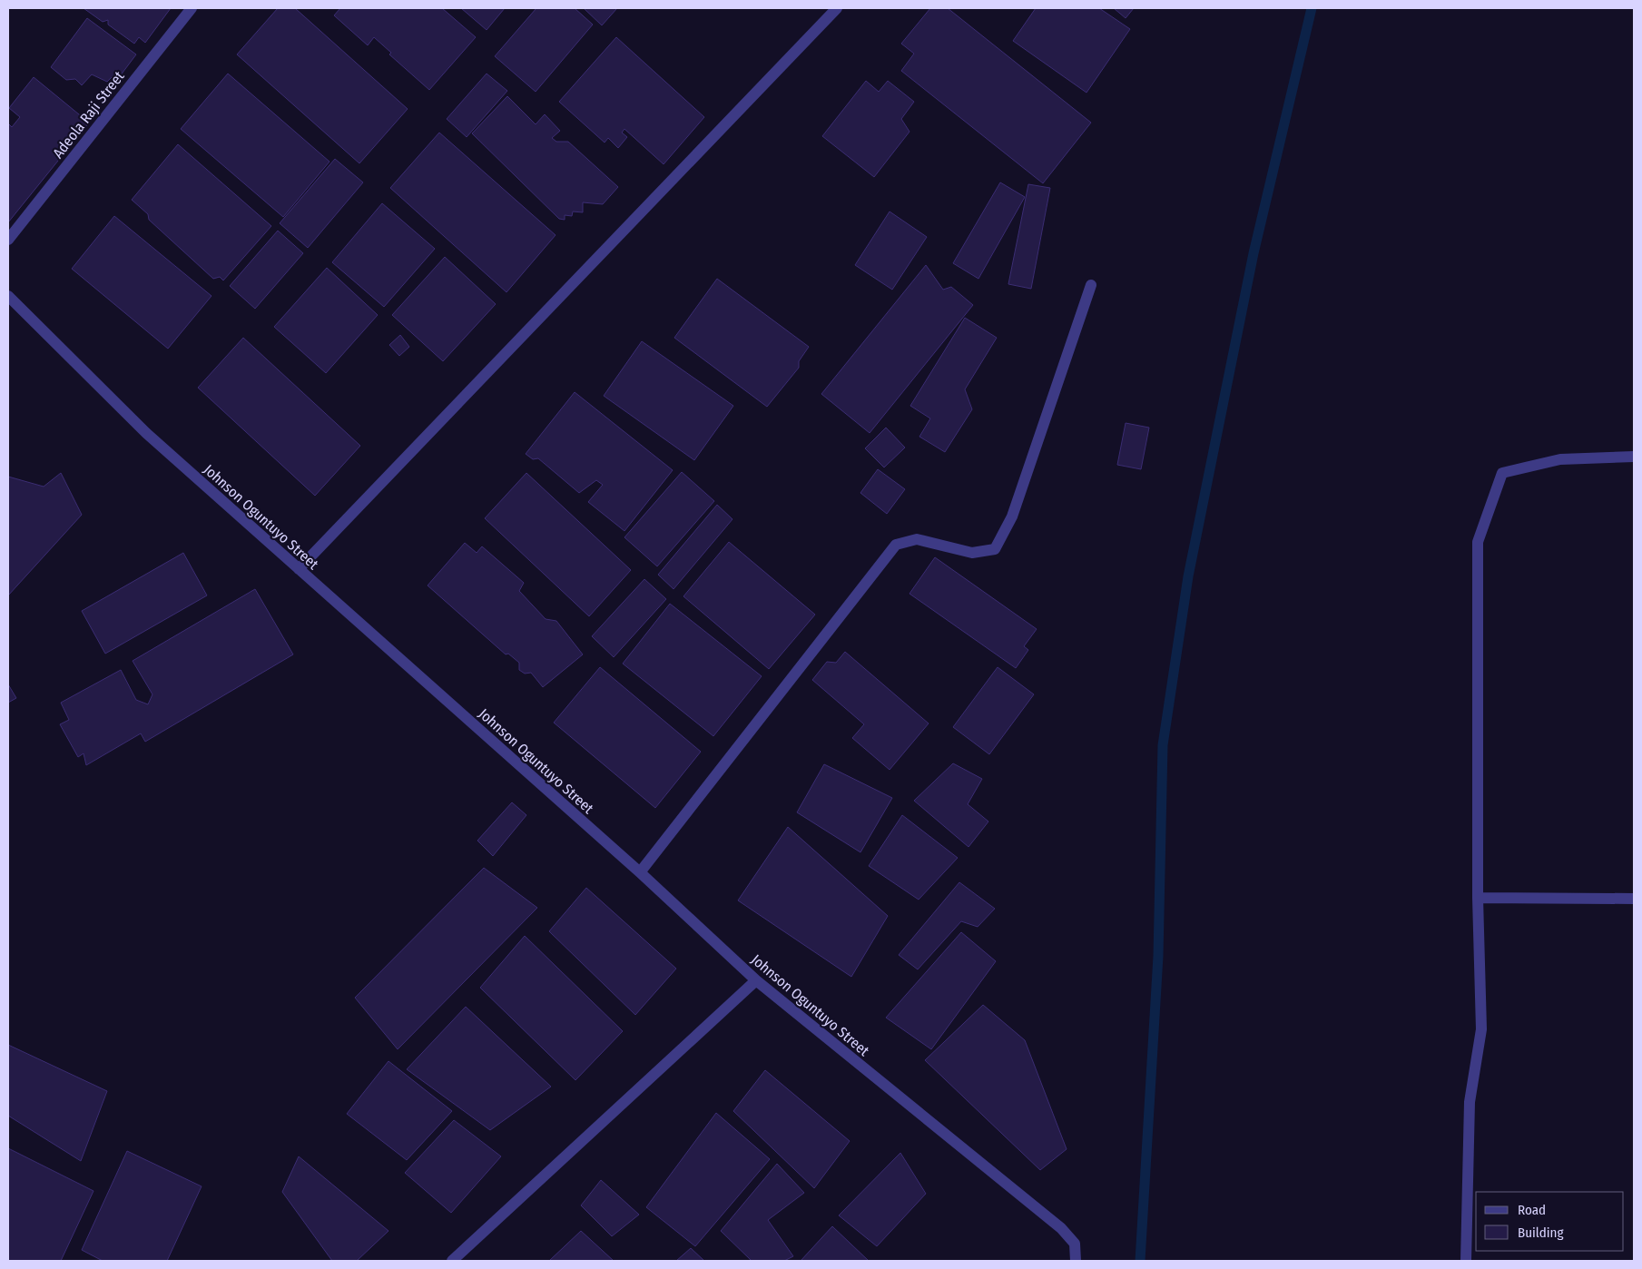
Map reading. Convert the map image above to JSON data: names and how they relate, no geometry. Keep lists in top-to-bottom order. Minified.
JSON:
{"streets":{"street":["Adeola Raji Street","Johnson Oguntuyo Street"]},"legend":["Road","Building"]}
